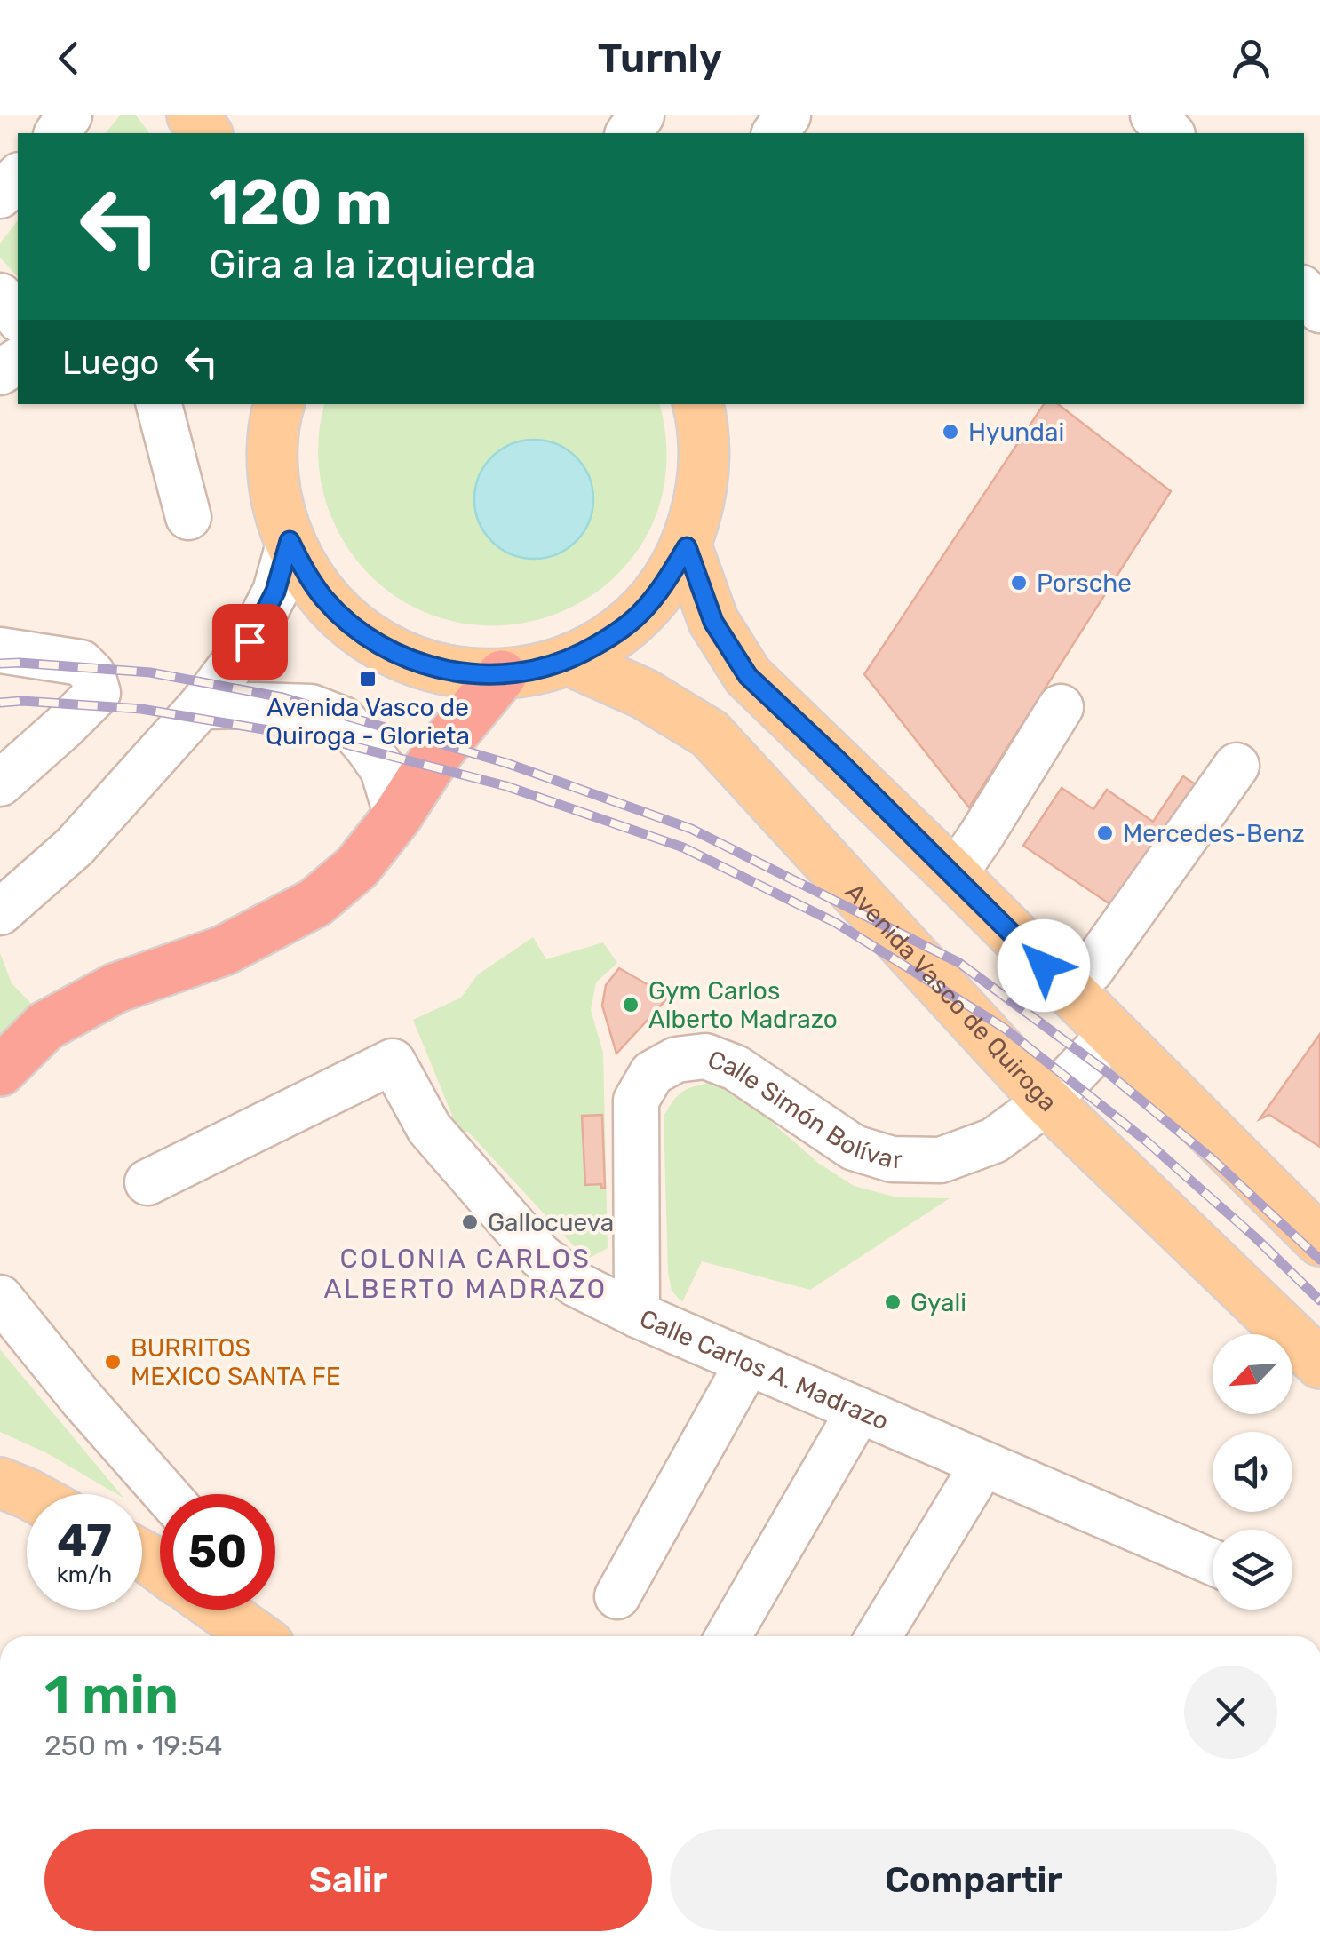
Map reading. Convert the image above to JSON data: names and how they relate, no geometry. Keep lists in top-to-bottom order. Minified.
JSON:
{"streets":{"main road":["Avenida Vasco de Quiroga"],"street":["Calle Simón Bolívar","Calle Carlos A. Madrazo"]},"crossings":[["Avenida Vasco de Quiroga","Calle Simón Bolívar"],["Calle Simón Bolívar","Calle Carlos A. Madrazo"]],"districts":["COLONIA CARLOS ALBERTO MADRAZO"],"places":{"other":["Hyundai","Porsche","Mercedes-Benz","Gym Carlos Alberto Madrazo","Gallocueva","Gyali","BURRITOS MEXICO SANTA FE"],"transit":["Avenida Vasco de Quiroga - Glorieta"]},"north":"bottom left","page":{"header":"Turnly","turn":["120 m","Gira a la izquierda"],"then":"Luego","speed":"47 km/h","limit":"50","heading":["1 min","250 m · 19:54"],"buttons":["Salir","Compartir"]}}
